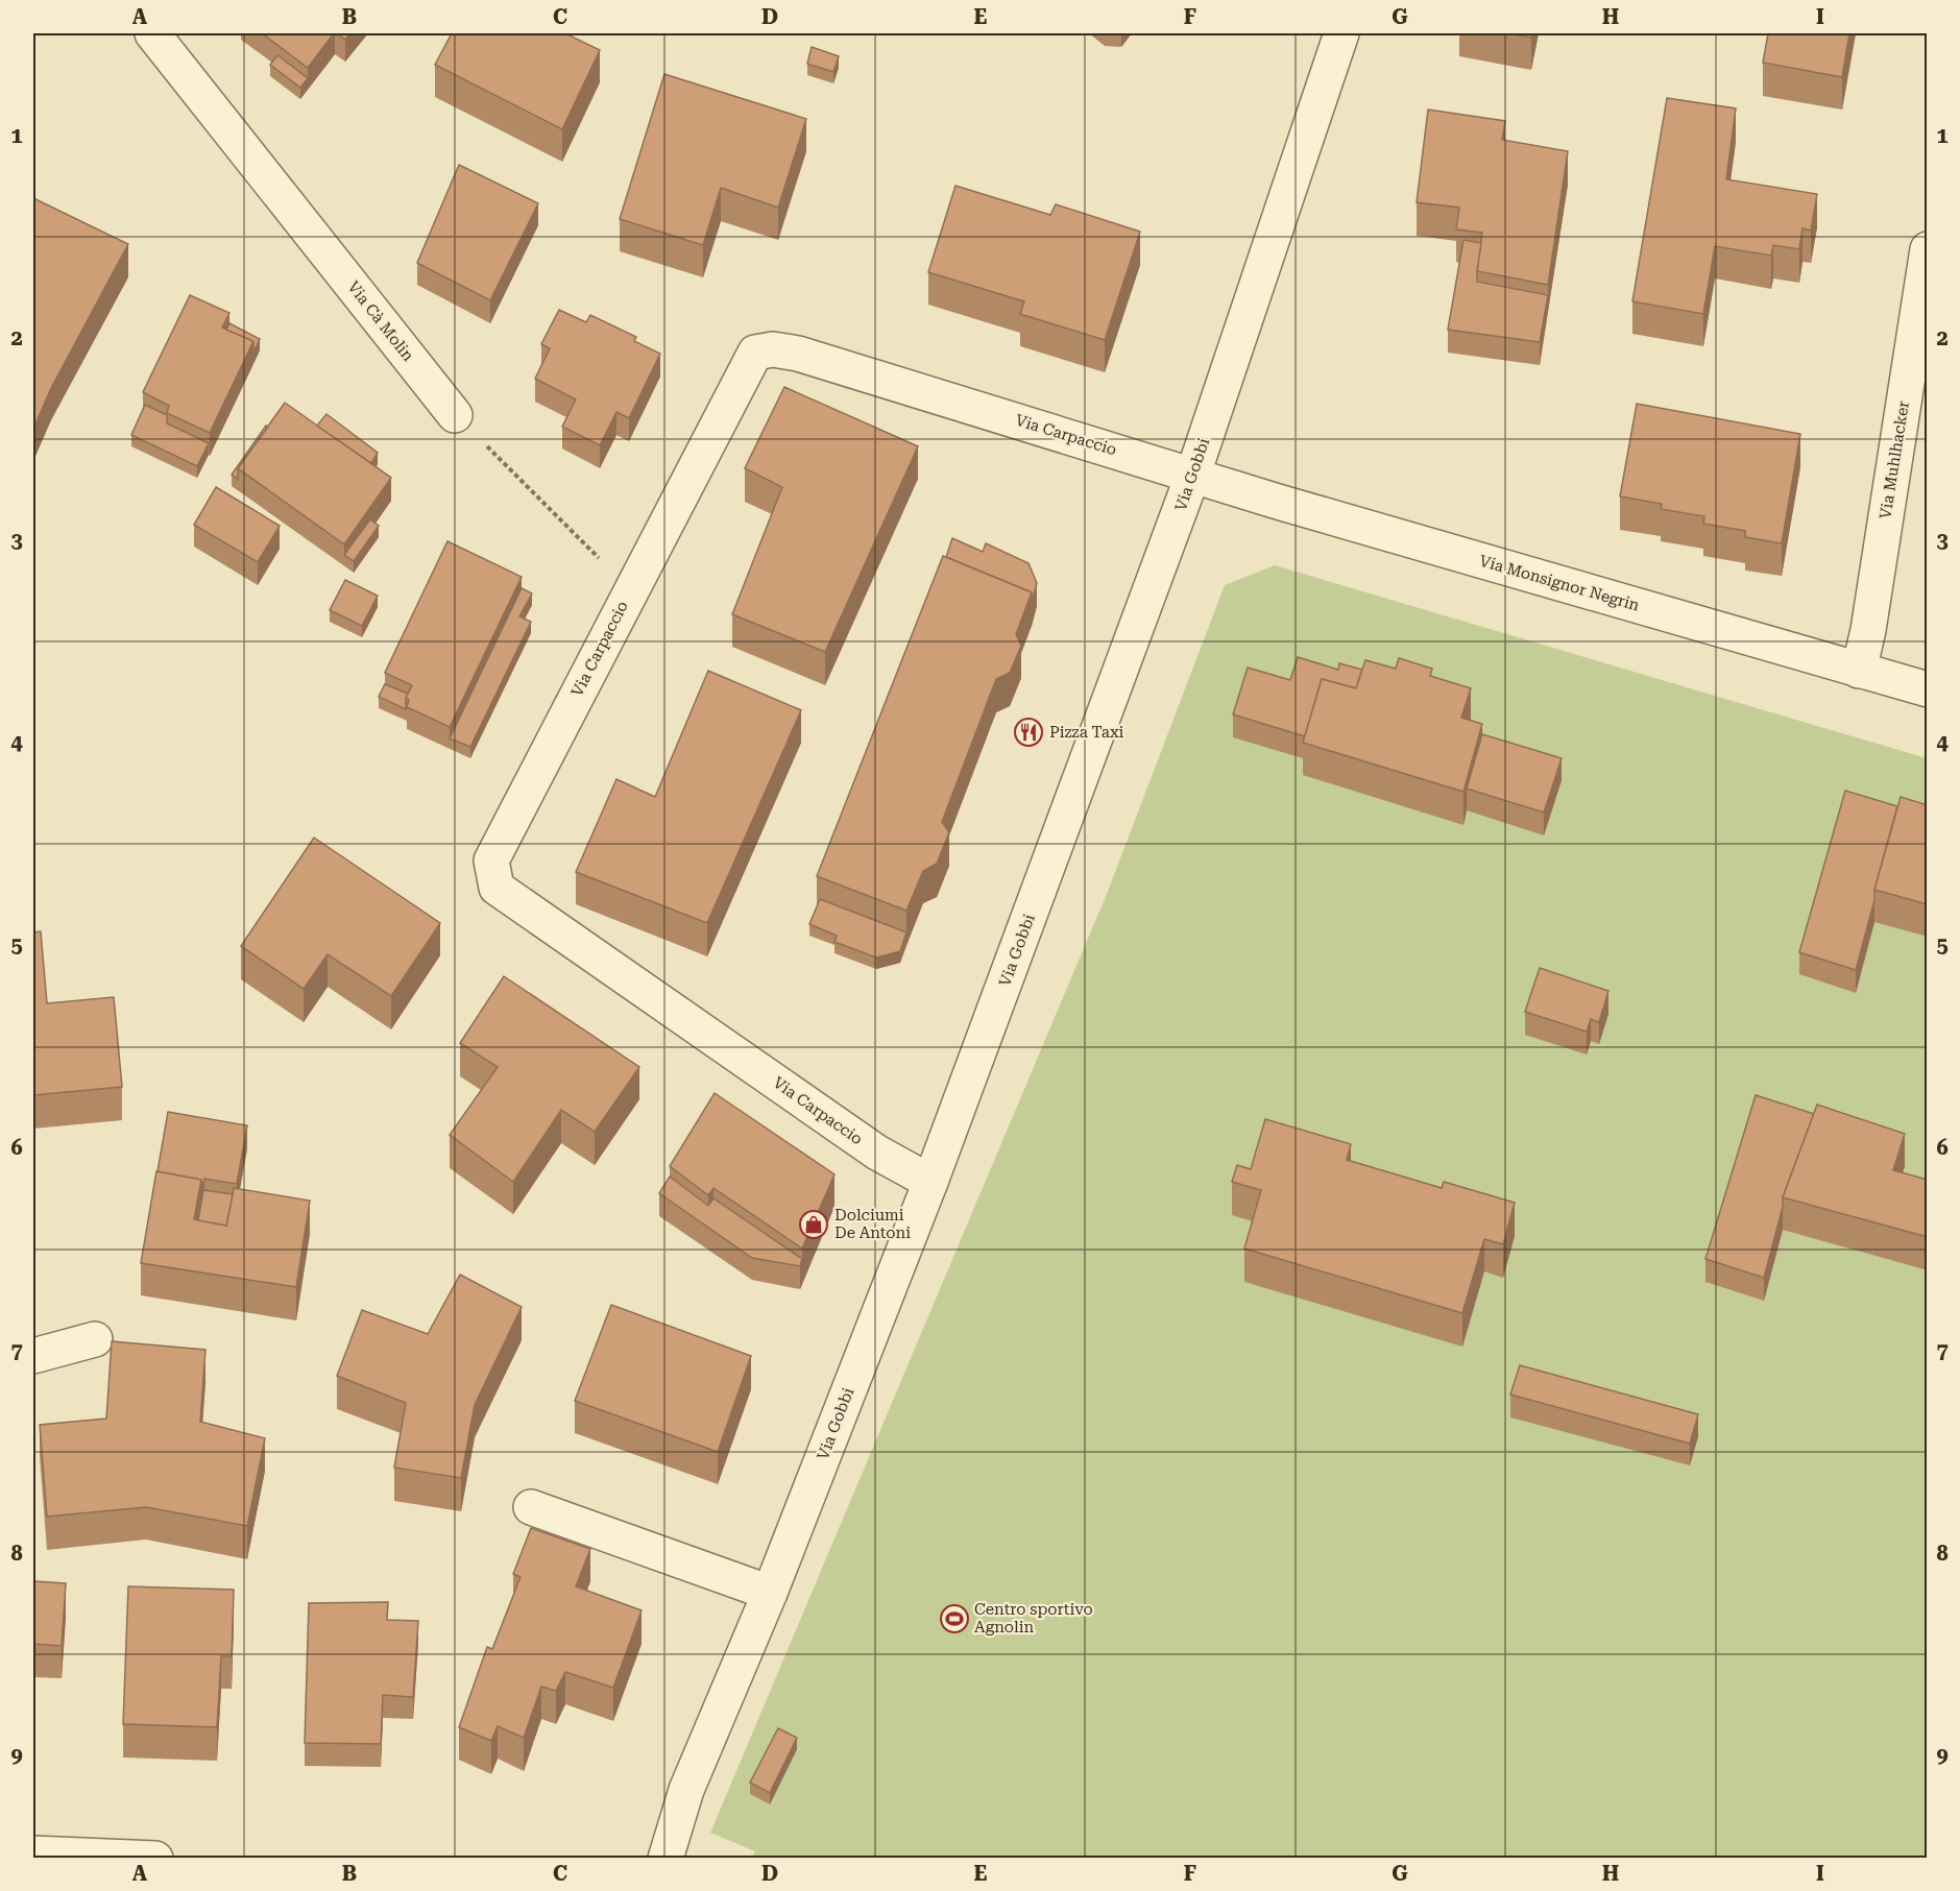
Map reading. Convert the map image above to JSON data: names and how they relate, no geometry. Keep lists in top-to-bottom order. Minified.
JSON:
{"streets":{"street":["Via Cà Molin","Via Carpaccio","Via Muhlhacker","Via Gobbi","Via Monsignor Negrin"]},"crossings":[["Via Carpaccio","Via Gobbi"],["Via Carpaccio","Via Monsignor Negrin"],["Via Muhlhacker","Via Monsignor Negrin"],["Via Gobbi","Via Monsignor Negrin"]],"places":{"restaurant":["Pizza Taxi"],"shop":["Dolciumi De Antoni"],"sports":["Centro sportivo Agnolin"]},"grid":{"columns":["A","B","C","D","E","F","G","H","I"],"rows":["1","2","3","4","5","6","7","8","9"]}}
